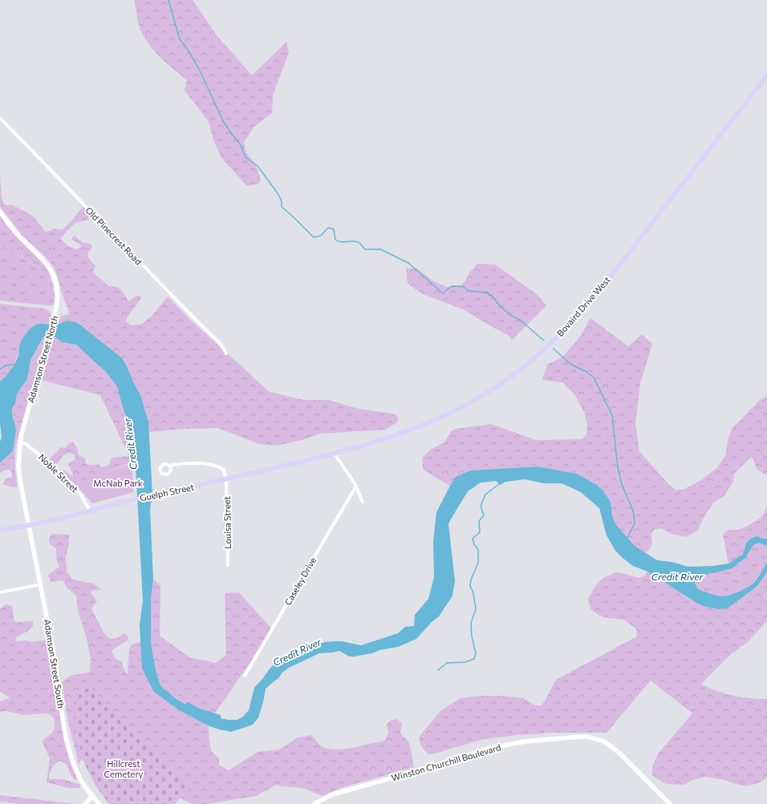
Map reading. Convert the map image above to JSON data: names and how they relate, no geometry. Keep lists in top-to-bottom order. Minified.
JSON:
{"streets":{"main road":["Bovaird Drive West","Adamson Street North","Guelph Street","Adamson Street South","Winston Churchill Boulevard"],"street":["Old Pinecrest Road","Noble Street","Louisa Street","Caseley Drive"]},"crossings":[["Bovaird Drive West","Guelph Street"],["Adamson Street North","Noble Street"],["Adamson Street North","Guelph Street"],["Adamson Street North","Adamson Street South"],["Noble Street","Guelph Street"],["Guelph Street","Louisa Street"],["Guelph Street","Adamson Street South"]],"water":["Credit River"],"parks":["McNab Park","Hillcrest Cemetery"]}
